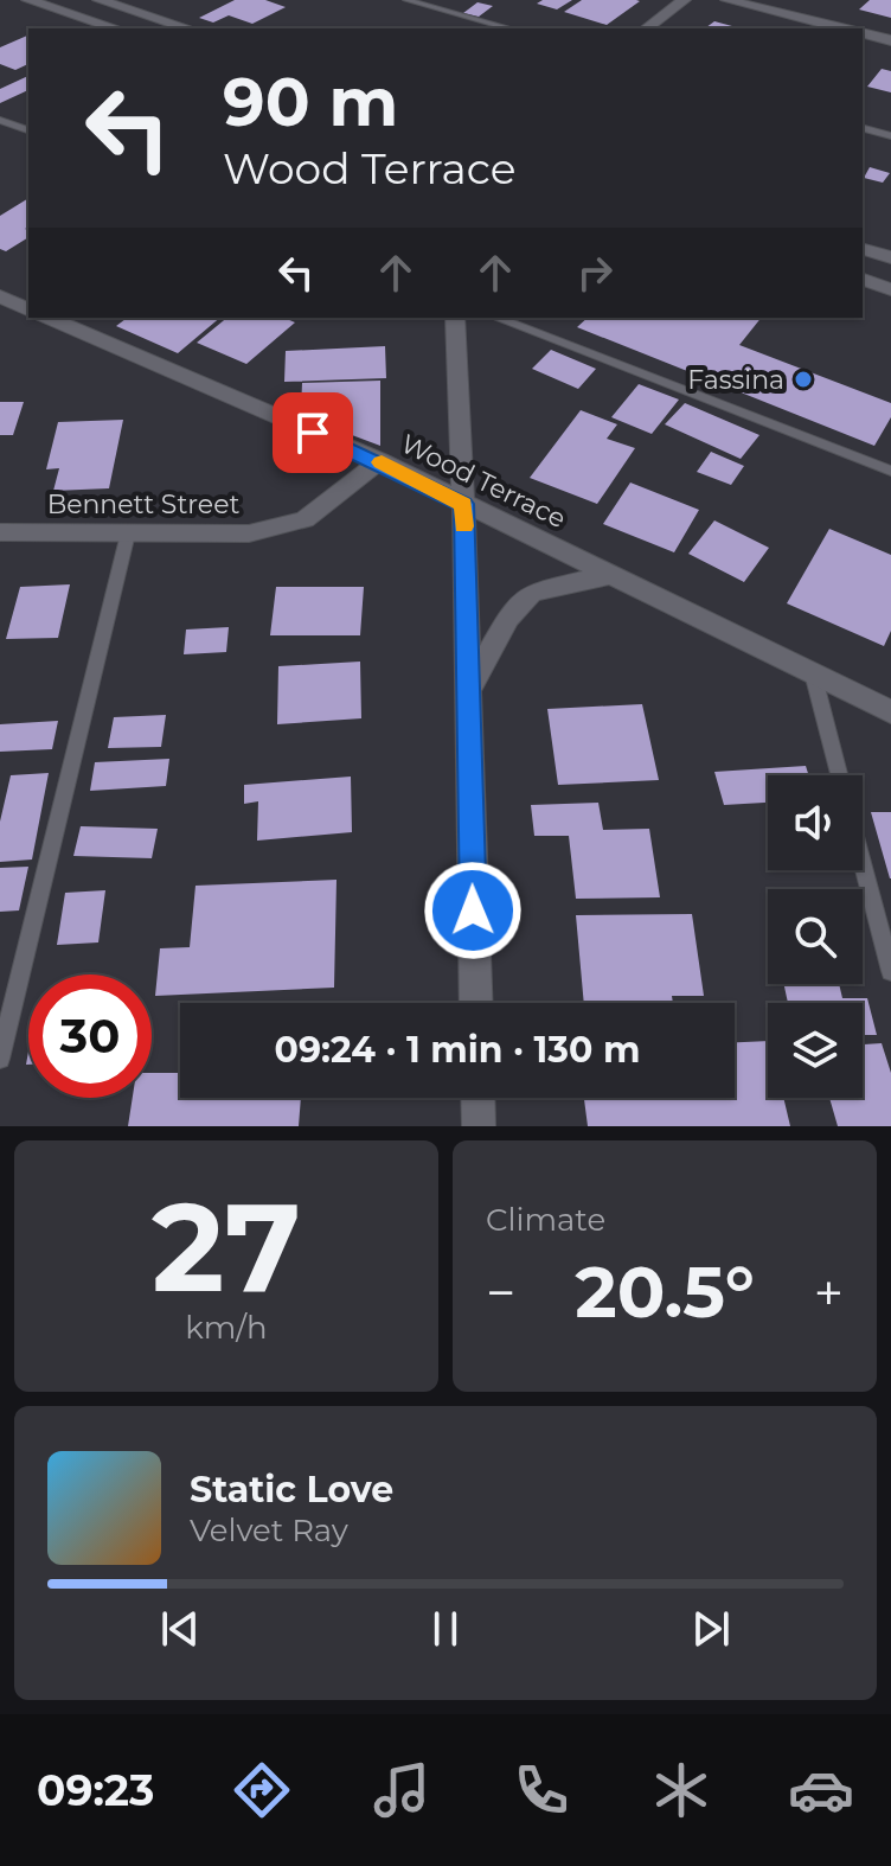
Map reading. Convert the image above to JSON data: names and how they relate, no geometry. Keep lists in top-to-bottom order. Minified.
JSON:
{"streets":{"street":["Wood Terrace","Bennett Street"]},"crossings":[["Wood Terrace","Bennett Street"]],"places":["Fassina"],"page":{"turn":["90 m","Wood Terrace"],"limit":"30","trip":"09:24 · 1 min · 130 m","tile":[["27","km/h"],"Climate"],"heat":["−","20.5°","+"],"song":["Static Love","Velvet Ray"],"tabs":"09:23"}}
